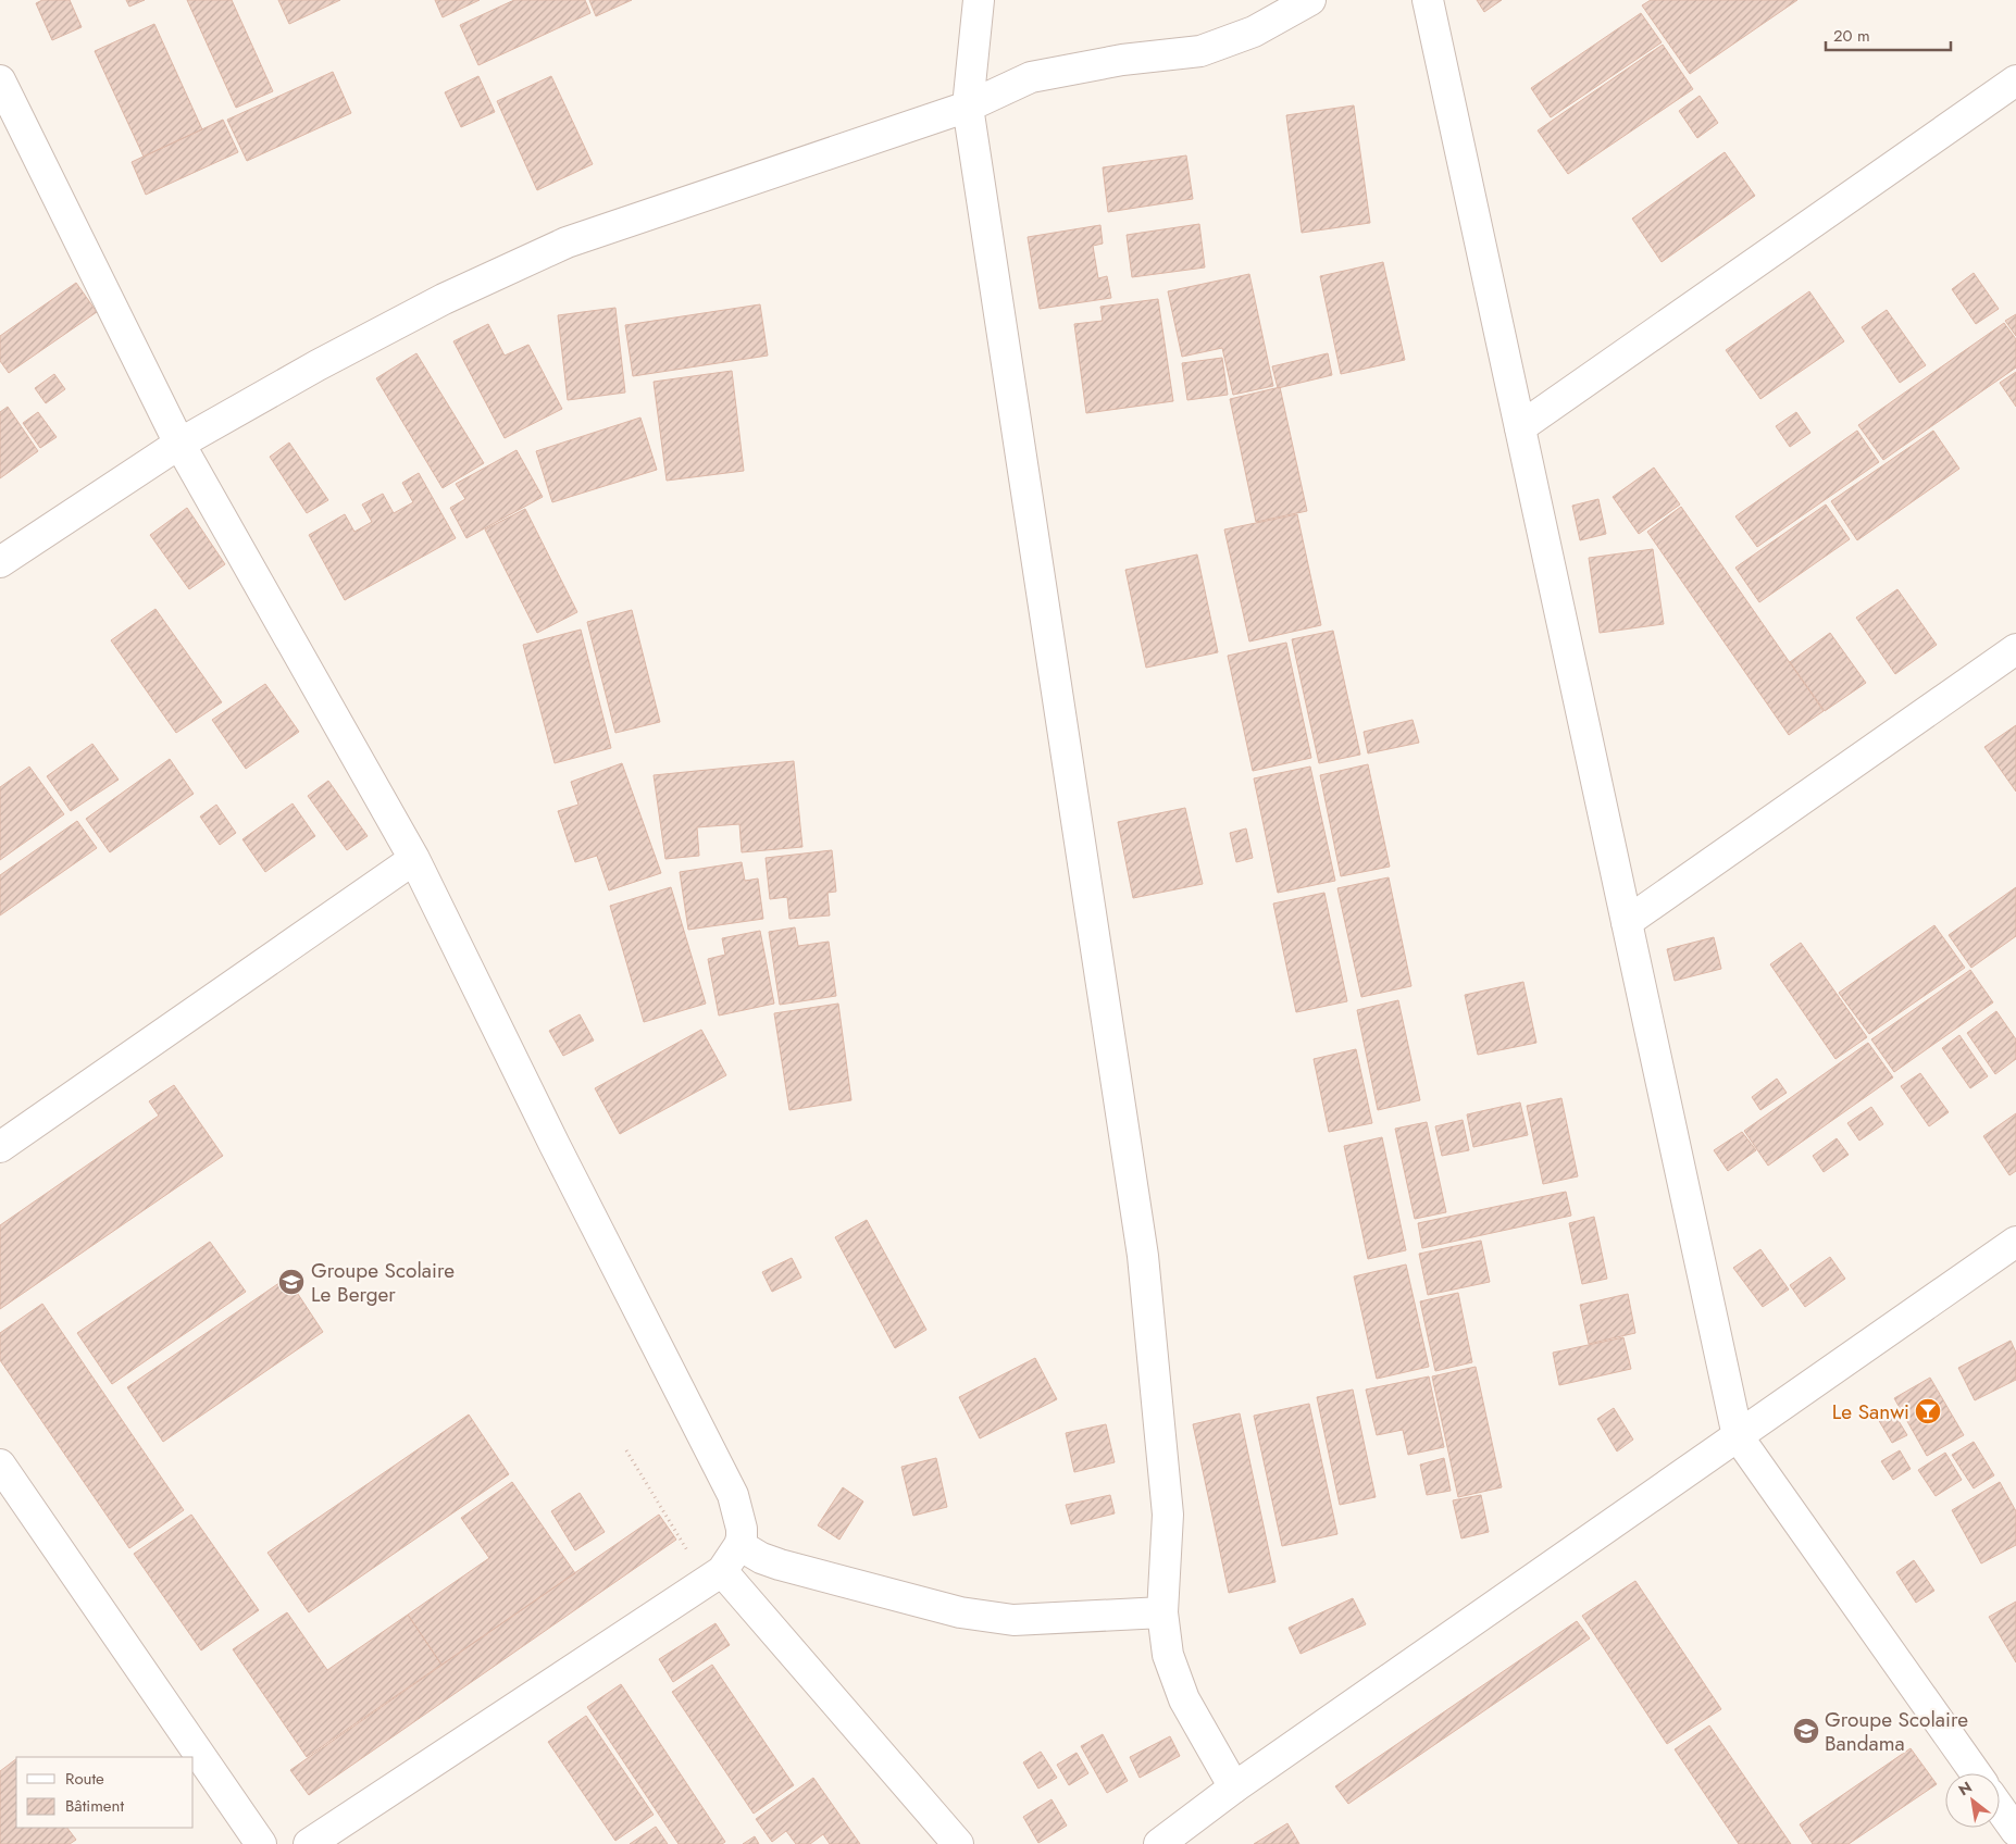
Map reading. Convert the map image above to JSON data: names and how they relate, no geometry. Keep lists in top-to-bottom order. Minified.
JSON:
{"places":{"school or university":["Groupe Scolaire Le Berger","Groupe Scolaire Bandama"],"bar":["Le Sanwi"]},"legend":["Route","Bâtiment"],"scale_bar":"20 m","north":"top left"}
